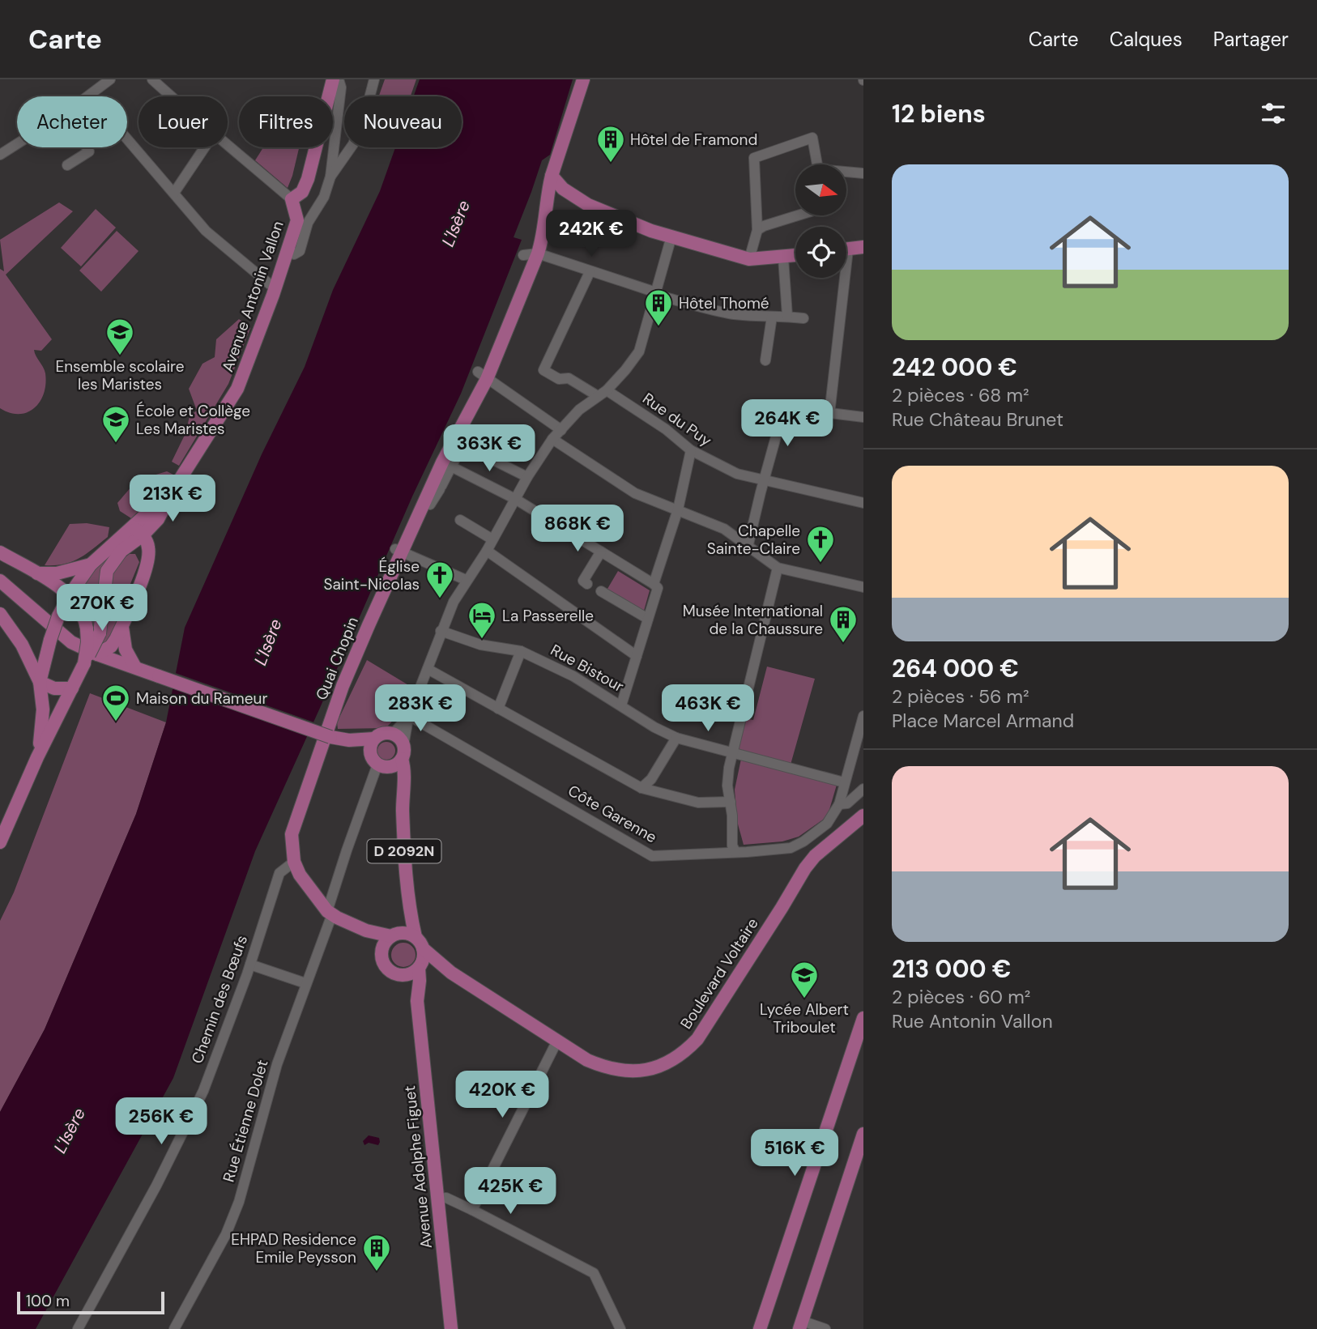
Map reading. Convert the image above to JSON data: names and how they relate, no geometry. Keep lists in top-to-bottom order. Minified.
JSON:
{"streets":{"main road":["Avenue Antonin Vallon","Quai Chopin","D 2092N","Boulevard Voltaire","Avenue Adolphe Figuet"],"street":["Rue du Puy","Rue Bistour","Côte Garenne","Chemin des Bœufs","Rue Étienne Dolet"]},"crossings":[["Quai Chopin","Chemin des Bœufs"],["Rue Bistour","Côte Garenne"],["D 2092N","Boulevard Voltaire"],["D 2092N","Rue Étienne Dolet"],["D 2092N","Avenue Adolphe Figuet"],["Boulevard Voltaire","Avenue Adolphe Figuet"]],"water":["L'Isère"],"places":{"building":["Hôtel de Framond","Hôtel Thomé","Musée International de la Chaussure","EHPAD Residence Emile Peysson"],"school or university":["Ensemble scolaire les Maristes","École et Collège Les Maristes","Lycée Albert Triboulet"],"church":["Chapelle Sainte-Claire","Église Saint-Nicolas"],"hotel":["La Passerelle"],"sports":["Maison du Rameur"]},"scale_bar":"100 m","north":"right","page":{"header":"Carte","nav":["Carte","Calques","Partager"],"heading":"12 biens","chip":["Acheter","Louer","Filtres","Nouveau"],"list":[{"name":"242 000 €","note":"2 pièces · 68 m² · Rue Château Brunet"},{"name":"264 000 €","note":"2 pièces · 56 m² · Place Marcel Armand"},{"name":"213 000 €","note":"2 pièces · 60 m² · Rue Antonin Vallon"}],"price":["242K €","264K €","363K €","213K €","868K €","270K €","283K €","463K €","420K €","256K €","516K €","425K €"],"scale":"100 m"}}
